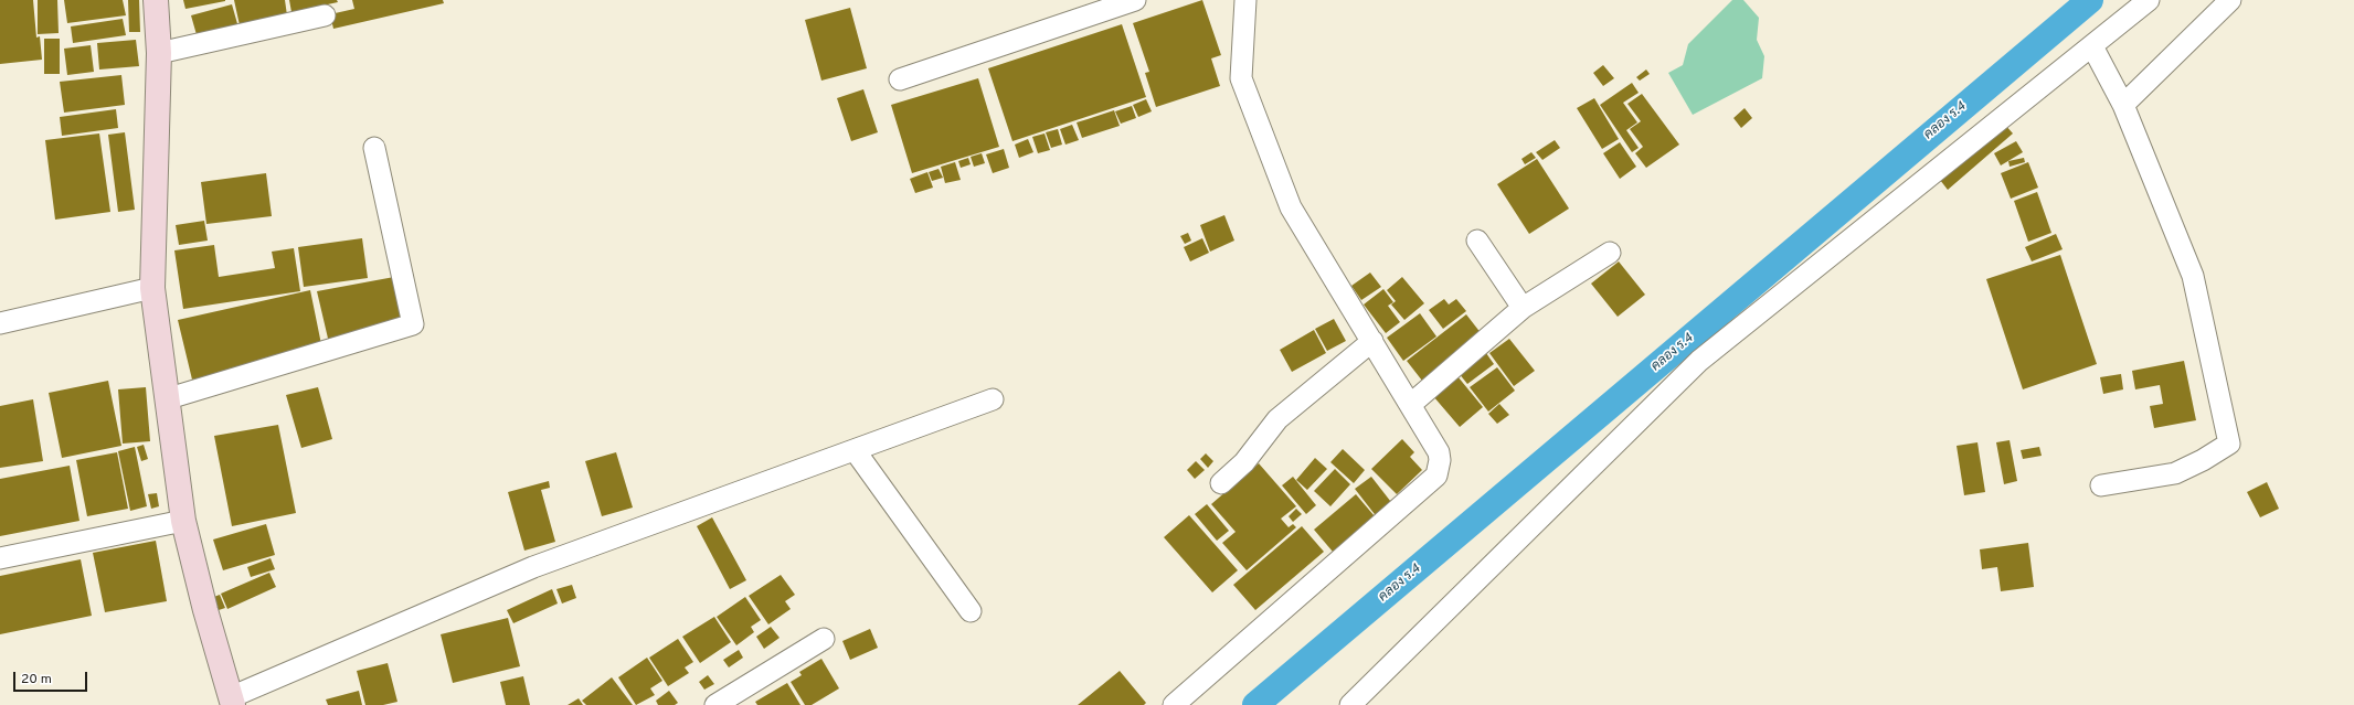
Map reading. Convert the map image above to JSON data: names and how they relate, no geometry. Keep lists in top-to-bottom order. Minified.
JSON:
{"water":["คลอง ร.4"],"scale_bar":"20 m"}
